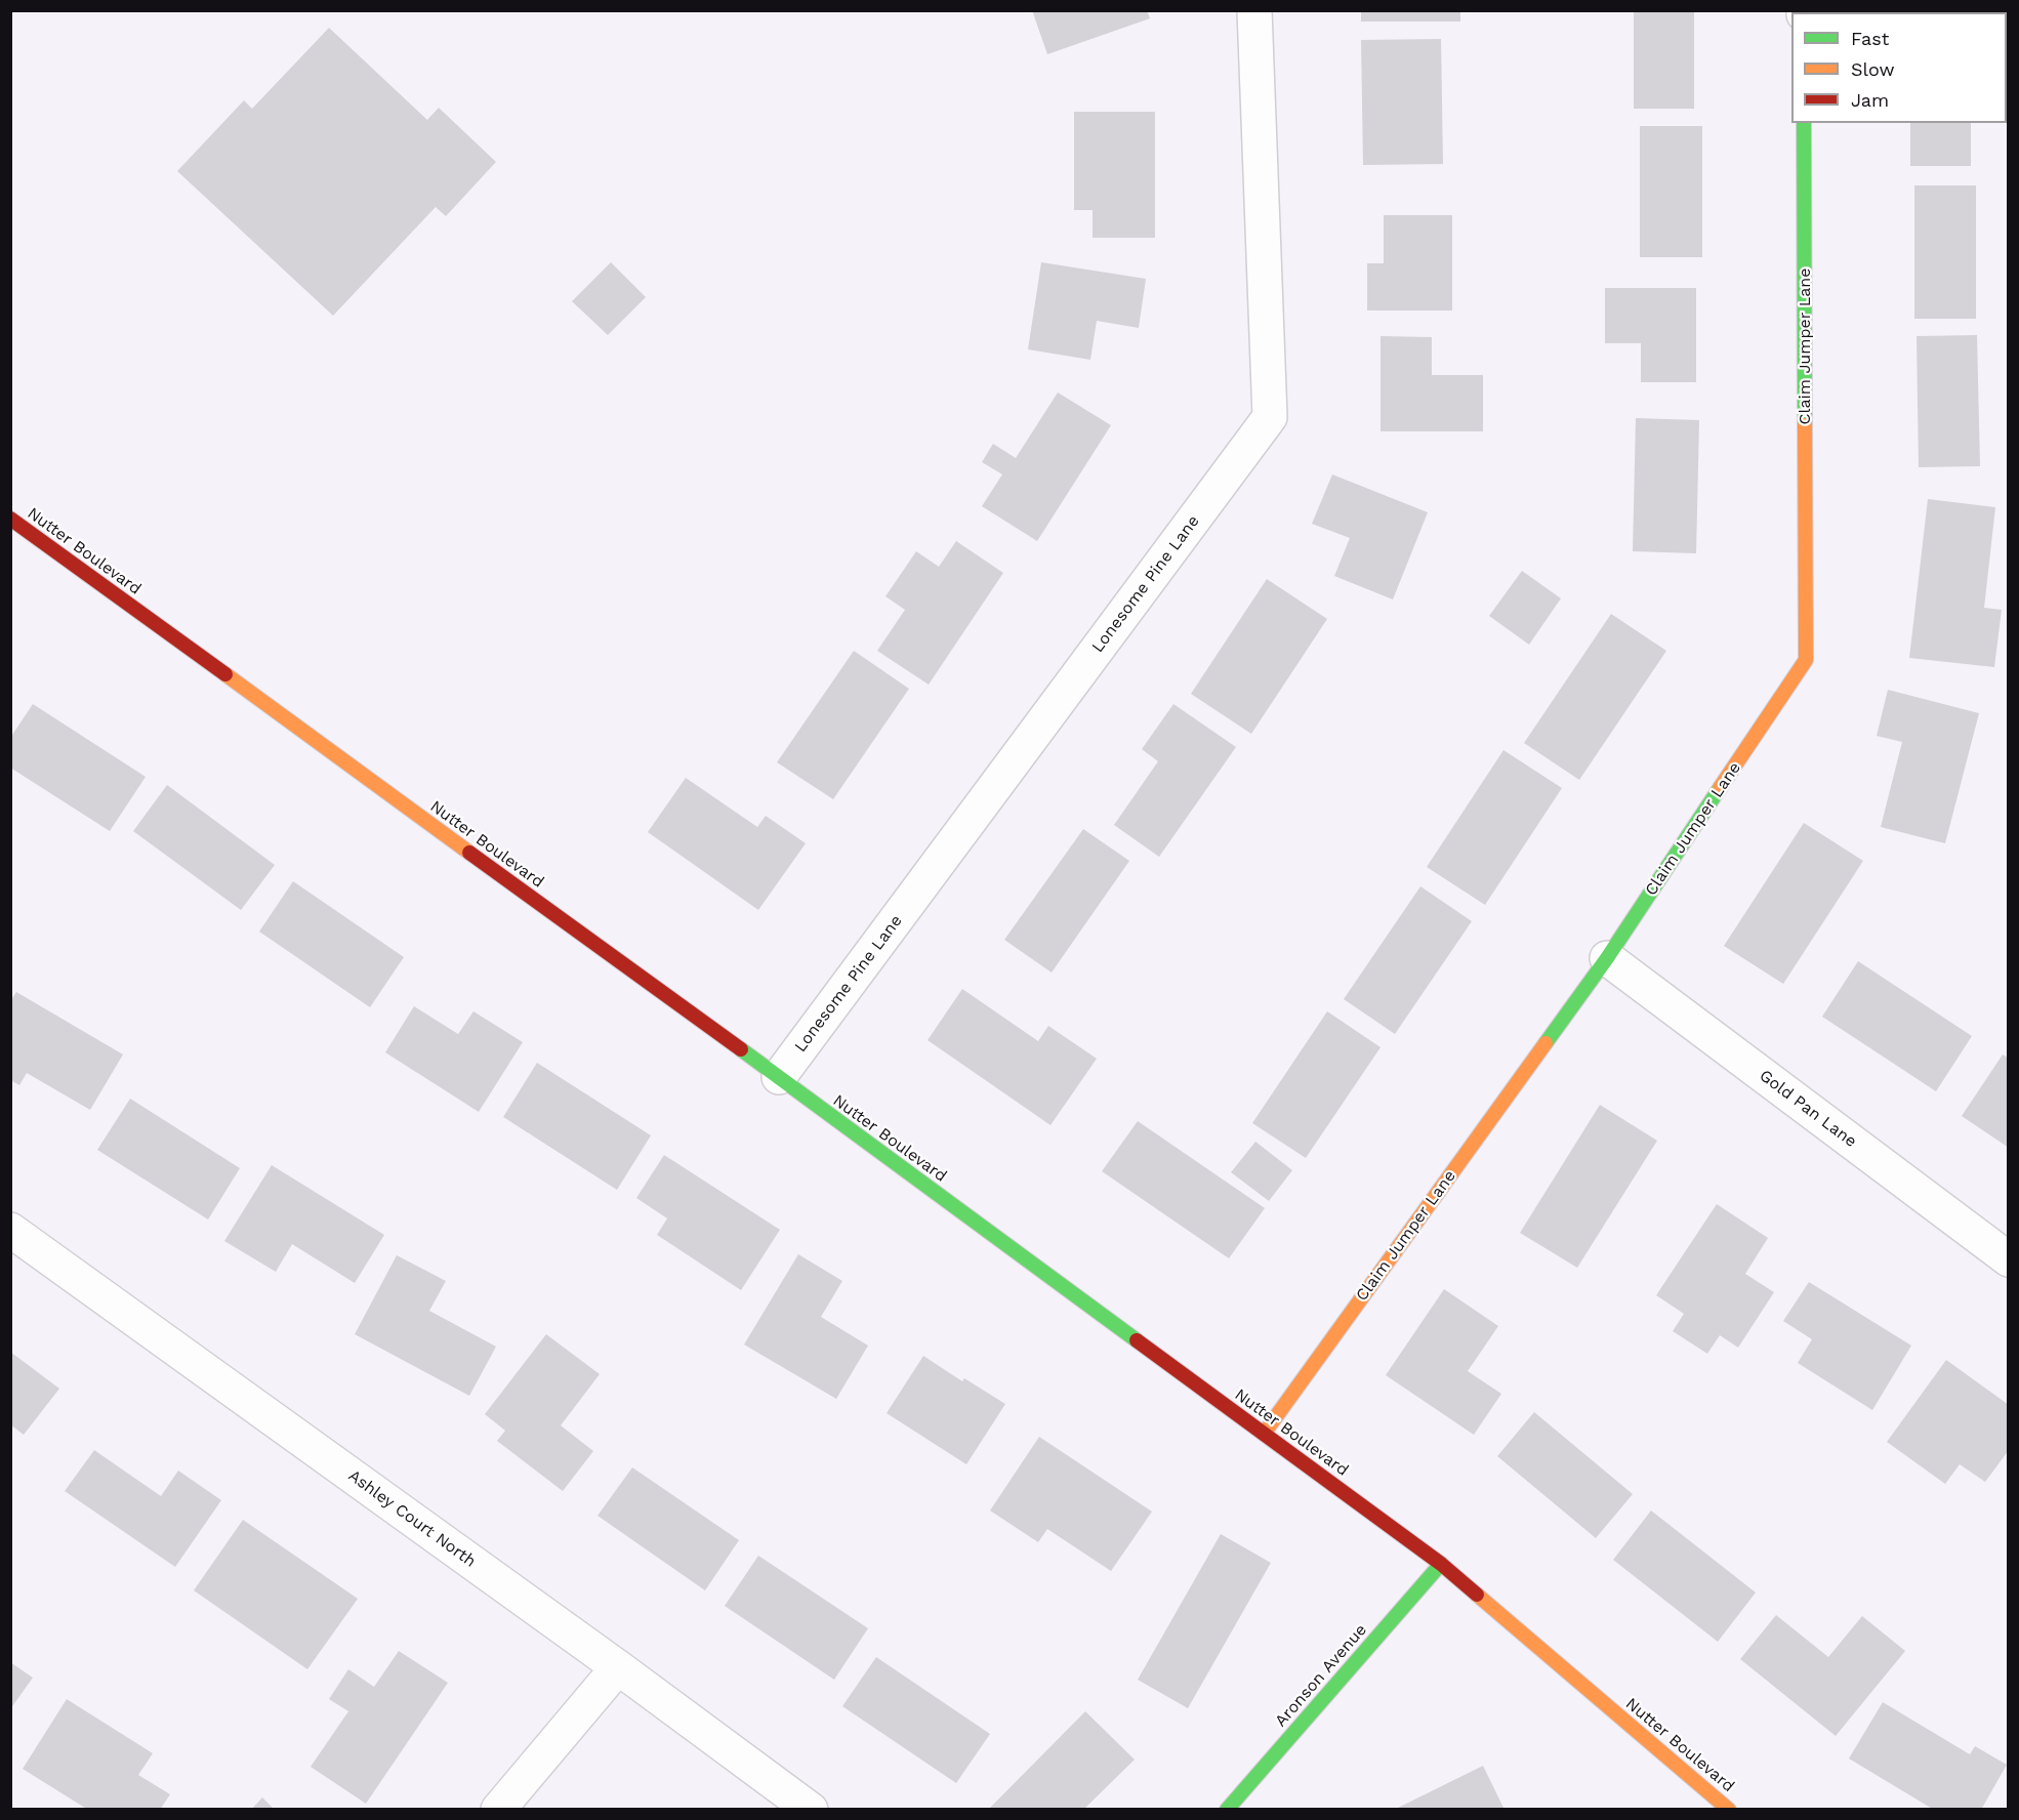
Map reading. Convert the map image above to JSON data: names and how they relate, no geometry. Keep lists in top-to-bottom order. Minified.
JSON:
{"streets":{"street":["Claim Jumper Lane","Nutter Boulevard","Lonesome Pine Lane","Gold Pan Lane","Ashley Court North","Aronson Avenue"]},"crossings":[["Claim Jumper Lane","Nutter Boulevard"],["Claim Jumper Lane","Gold Pan Lane"],["Nutter Boulevard","Lonesome Pine Lane"],["Nutter Boulevard","Aronson Avenue"]],"legend":["Fast","Slow","Jam"]}
